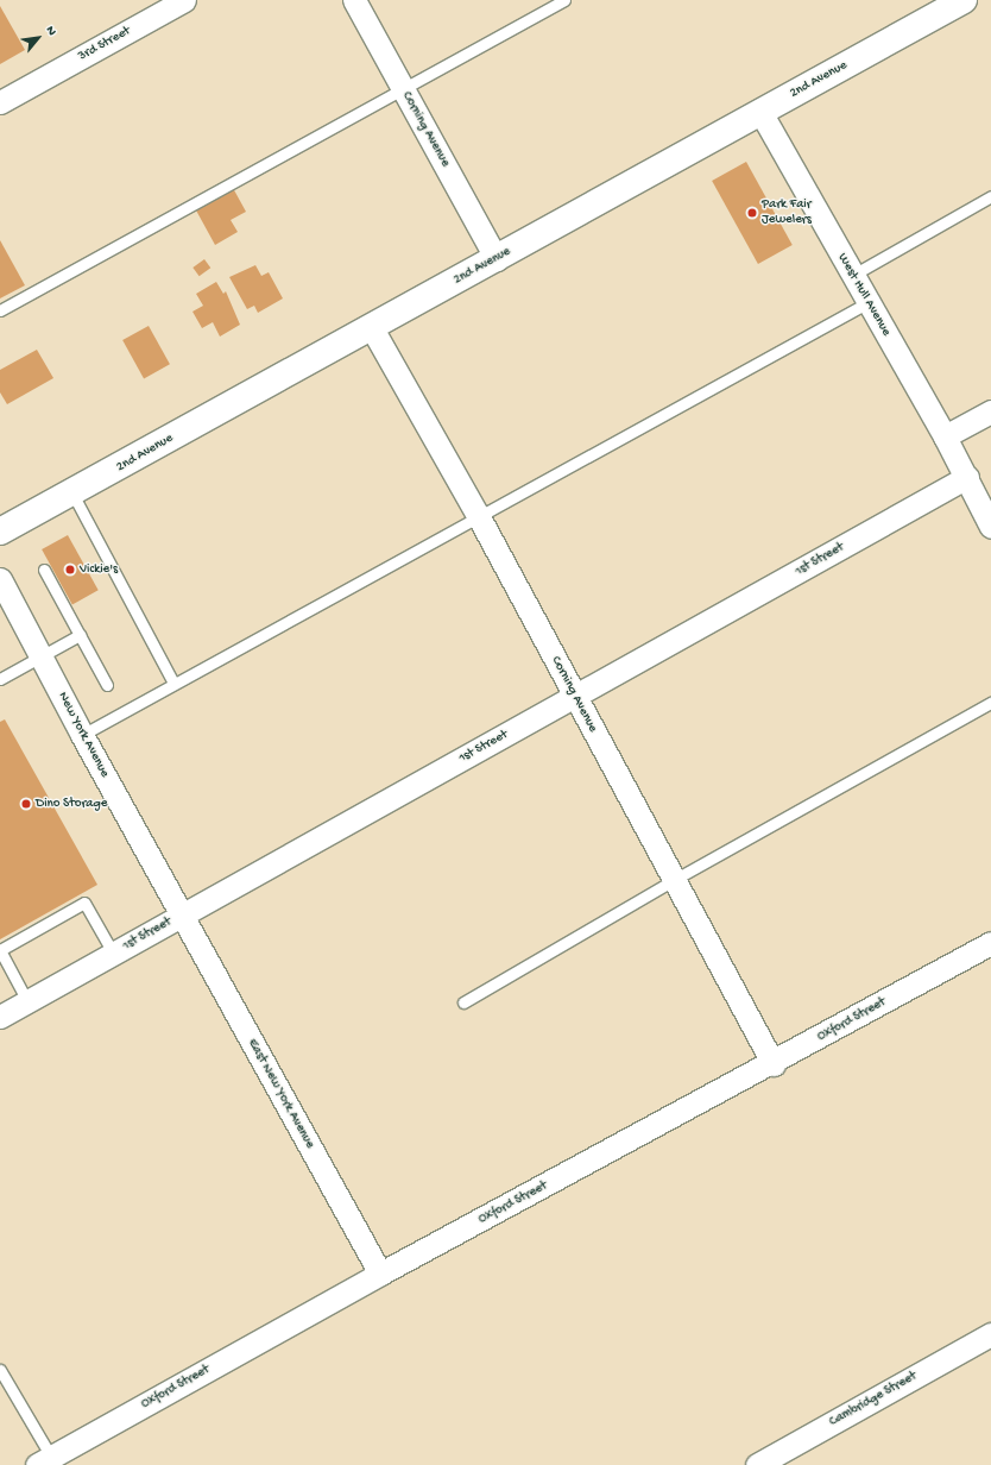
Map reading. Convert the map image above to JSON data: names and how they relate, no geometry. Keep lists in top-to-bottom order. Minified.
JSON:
{"streets":{"main road":["2nd Avenue"],"street":["3rd Street","Corning Avenue","West Hull Avenue","1st Street","New York Avenue","Oxford Street","East New York Avenue","Cambridge Street"]},"crossings":[["2nd Avenue","Corning Avenue"],["2nd Avenue","West Hull Avenue"],["Corning Avenue","1st Street"],["Corning Avenue","Oxford Street"],["West Hull Avenue","1st Street"],["1st Street","New York Avenue"],["1st Street","East New York Avenue"],["New York Avenue","East New York Avenue"],["Oxford Street","East New York Avenue"]],"places":["Park Fair Jewelers","Vickie's","Dino Storage"],"north":"top right"}
